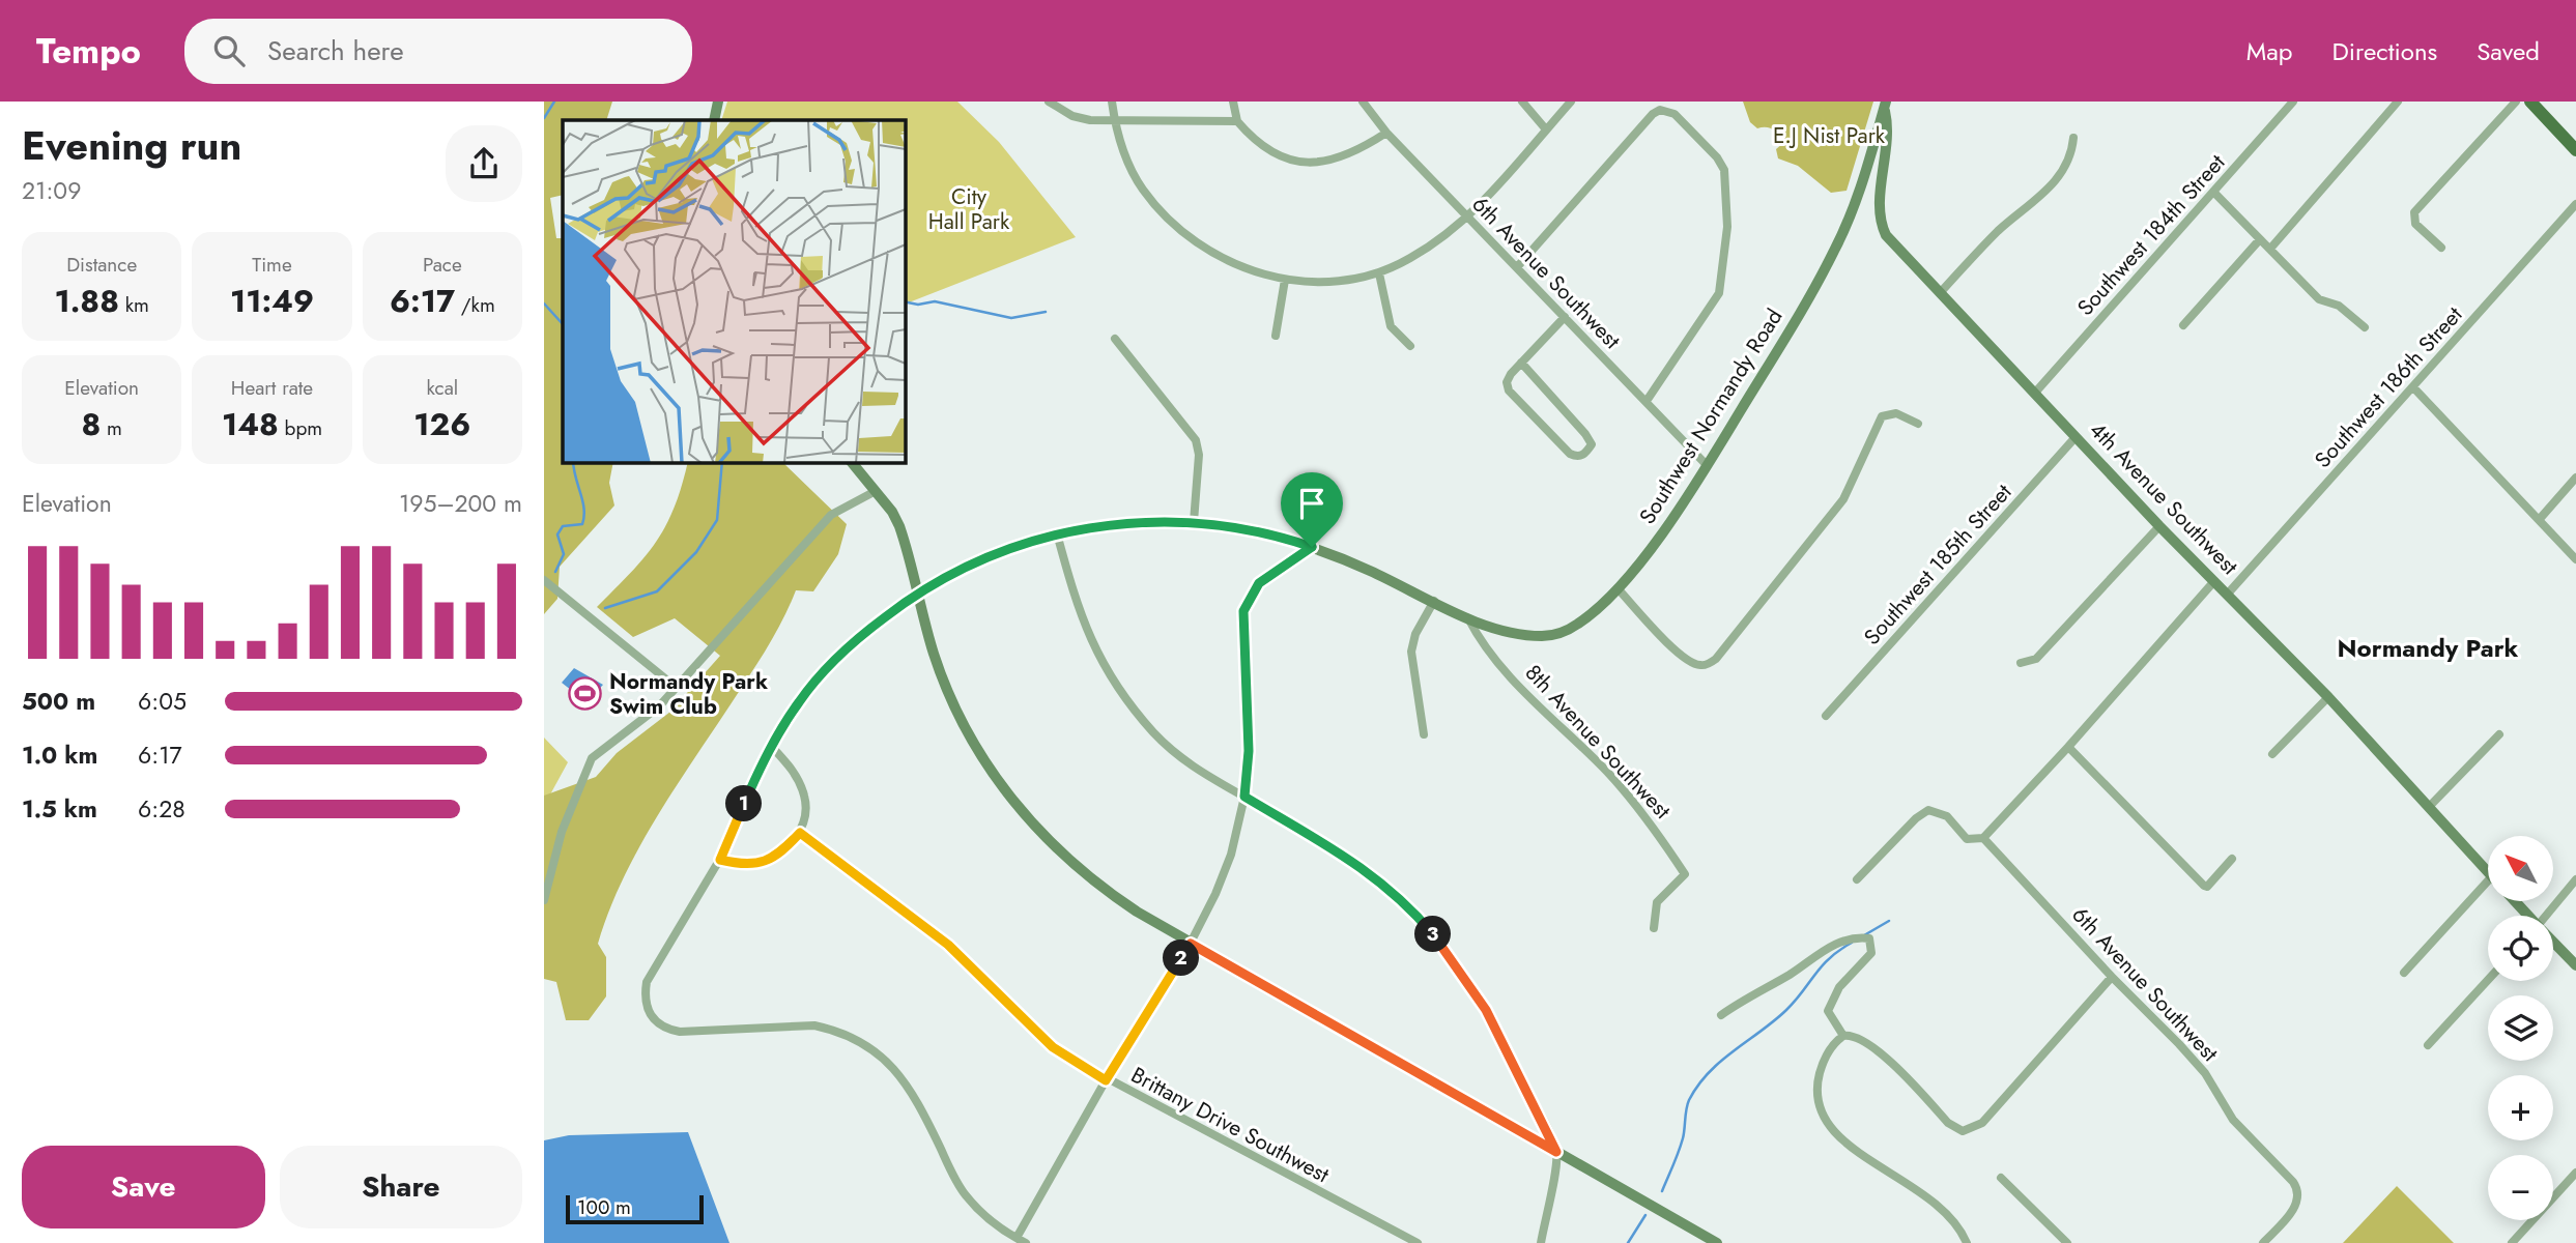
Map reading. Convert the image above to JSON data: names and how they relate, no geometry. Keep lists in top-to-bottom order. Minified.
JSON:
{"streets":{"street":["Southwest 184th Street","6th Avenue Southwest","Southwest 186th Street","Southwest Normandy Road","4th Avenue Southwest","Southwest 185th Street","8th Avenue Southwest","Brittany Drive Southwest"]},"crossings":[["Southwest 184th Street","4th Avenue Southwest"],["6th Avenue Southwest","Southwest Normandy Road"],["Southwest 186th Street","4th Avenue Southwest"],["Southwest Normandy Road","4th Avenue Southwest"],["Southwest Normandy Road","8th Avenue Southwest"],["4th Avenue Southwest","Southwest 185th Street"]],"districts":["Normandy Park"],"parks":["E.J Nist Park","City Hall Park"],"places":{"sports":["Normandy Park Swim Club"]},"scale_bar":"100 m","north":"top left","page":{"header":"Tempo","search":"Search here","nav":["Map","Directions","Saved"],"heading":["Evening run","21:09"],"stats":[["Distance","1.88 km"],["Time","11:49"],["Pace","6:17 /km"],["Elevation","8 m"],["Heart rate","148 bpm"],["kcal","126"]],"chart":["Elevation","195–200 m"],"list":[{"name":"500 m","note":"6:05"},{"name":"1.0 km","note":"6:17"},{"name":"1.5 km","note":"6:28"}],"pins":["1","3","2"],"map_buttons":["+","−"],"buttons":["Save","Share"],"scale":"100 m"}}
